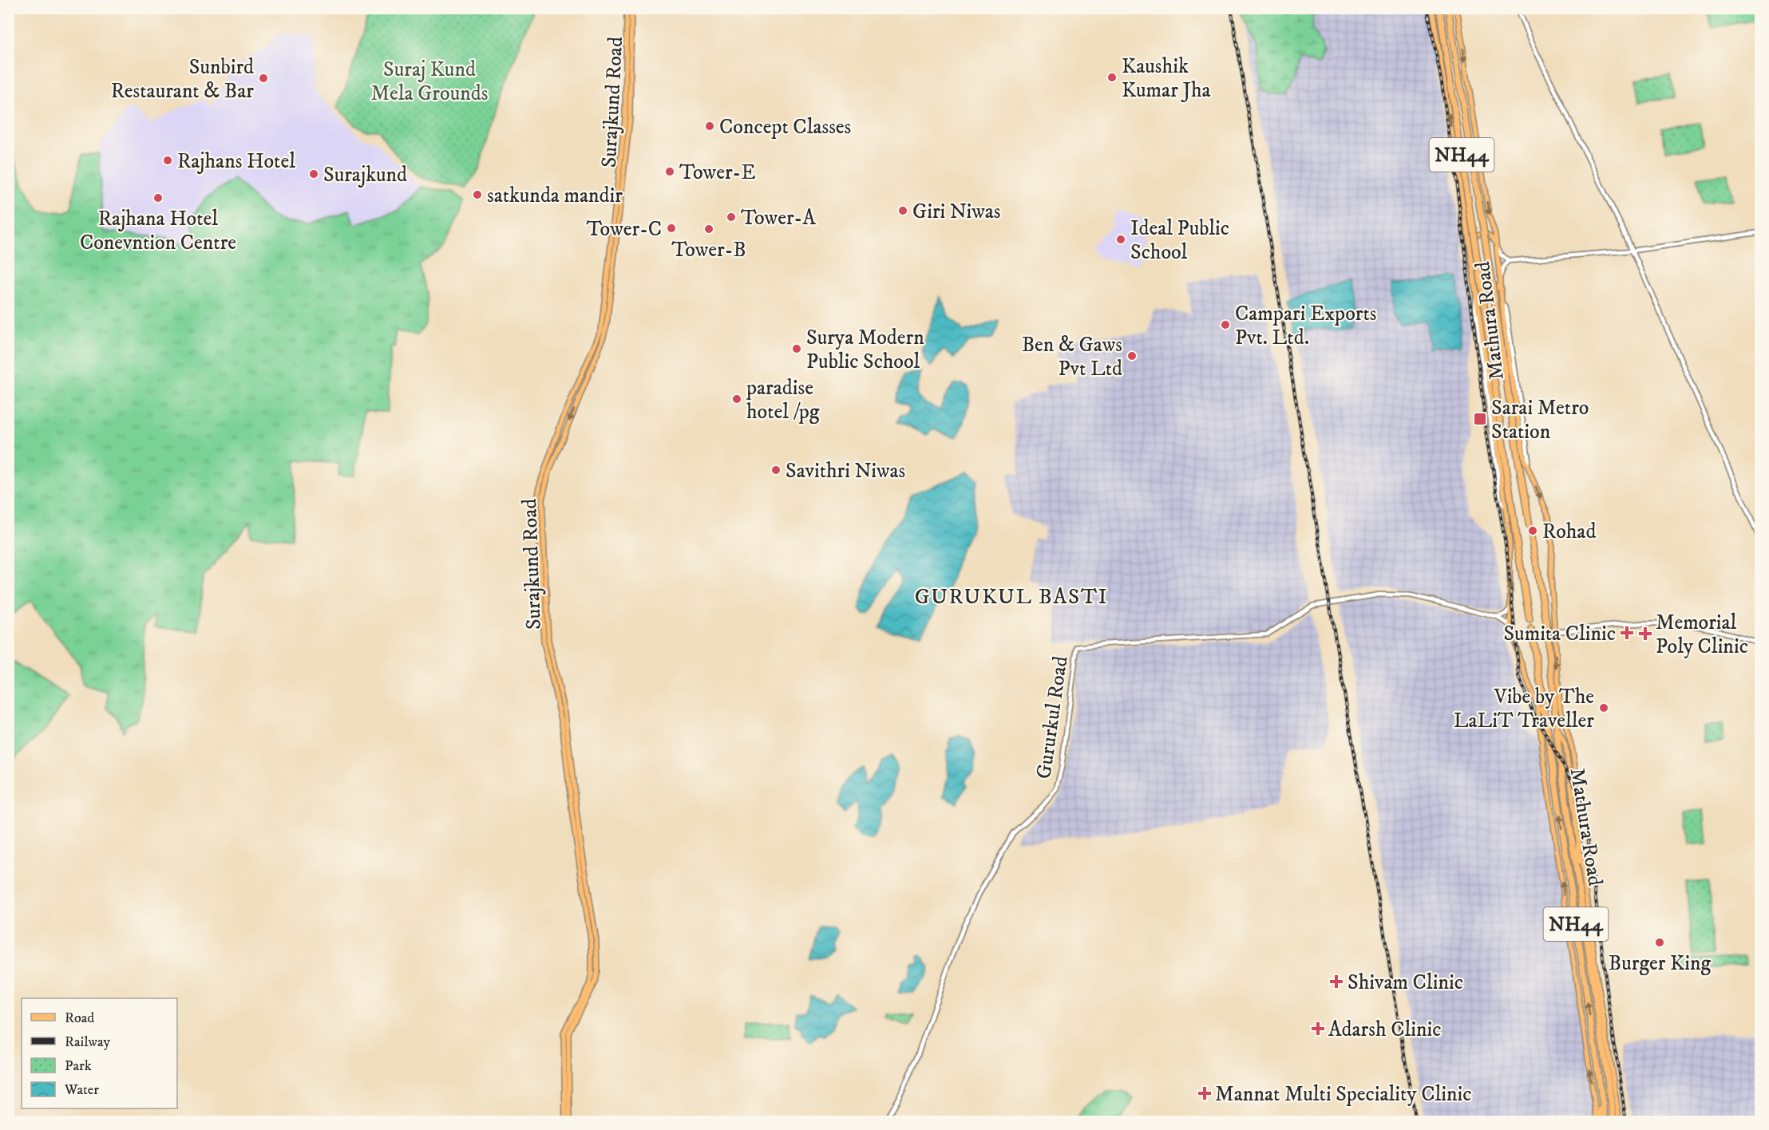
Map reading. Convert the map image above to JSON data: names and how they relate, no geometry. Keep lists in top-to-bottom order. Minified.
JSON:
{"streets":{"highway":["NH44","Mathura Road"],"main road":["Surajkund Road"],"street":["Gururkul Road"]},"districts":["GURUKUL BASTI"],"parks":["Suraj Kund Mela Grounds"],"places":{"other":["Kaushik Kumar Jha","Sunbird Restaurant & Bar","Concept Classes","Rajhans Hotel","Tower-E","Surajkund","satkunda mandir","Rajhana Hotel Conevntion Centre","Giri Niwas","Tower-A","Tower-C","Tower-B","Ideal Public School","Campari Exports Pvt. Ltd.","Surya Modern Public School","Ben & Gaws Pvt Ltd","paradise hotel /pg","Savithri Niwas","Rohad","Vibe by The LaLiT Traveller","Burger King"],"transit":["Sarai Metro Station"],"health":["Sumita Clinic","Memorial Poly Clinic","Shivam Clinic","Adarsh Clinic","Mannat Multi Speciality Clinic"]},"legend":["Road","Railway","Park","Water"]}
